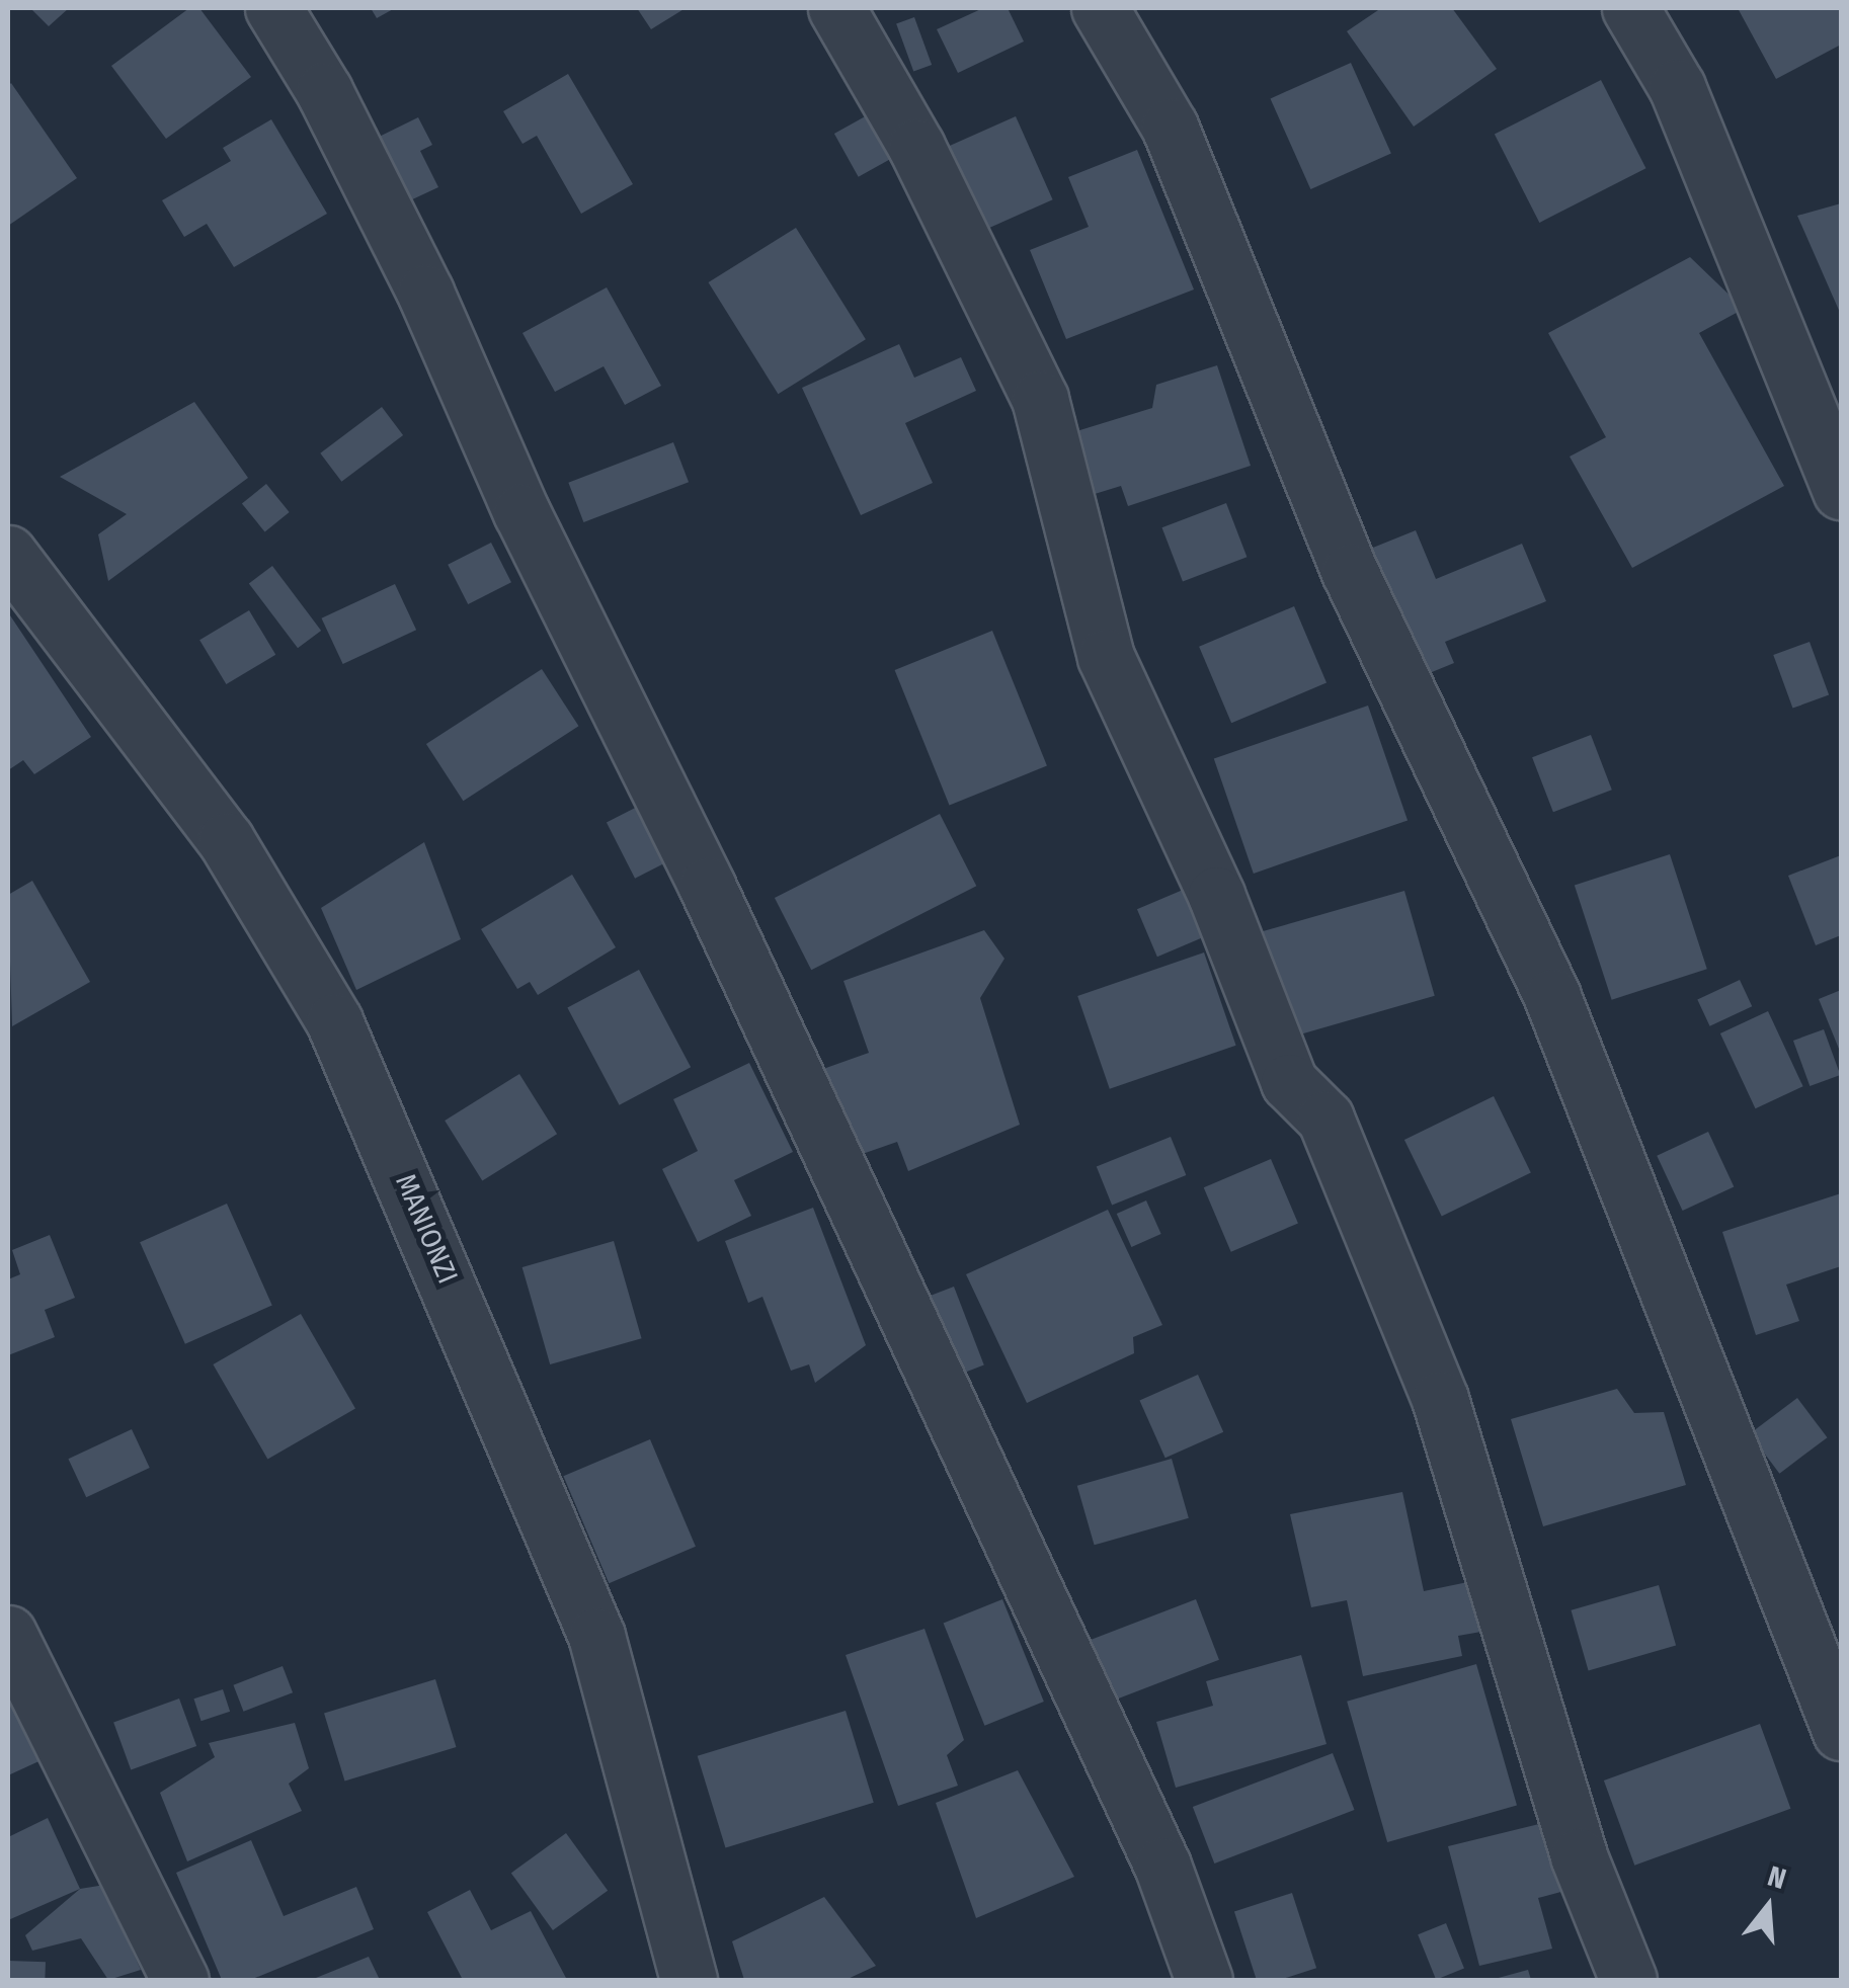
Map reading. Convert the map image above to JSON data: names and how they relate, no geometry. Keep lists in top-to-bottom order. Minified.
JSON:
{"streets":{"street":["MANIONZI"]},"north":"top"}
